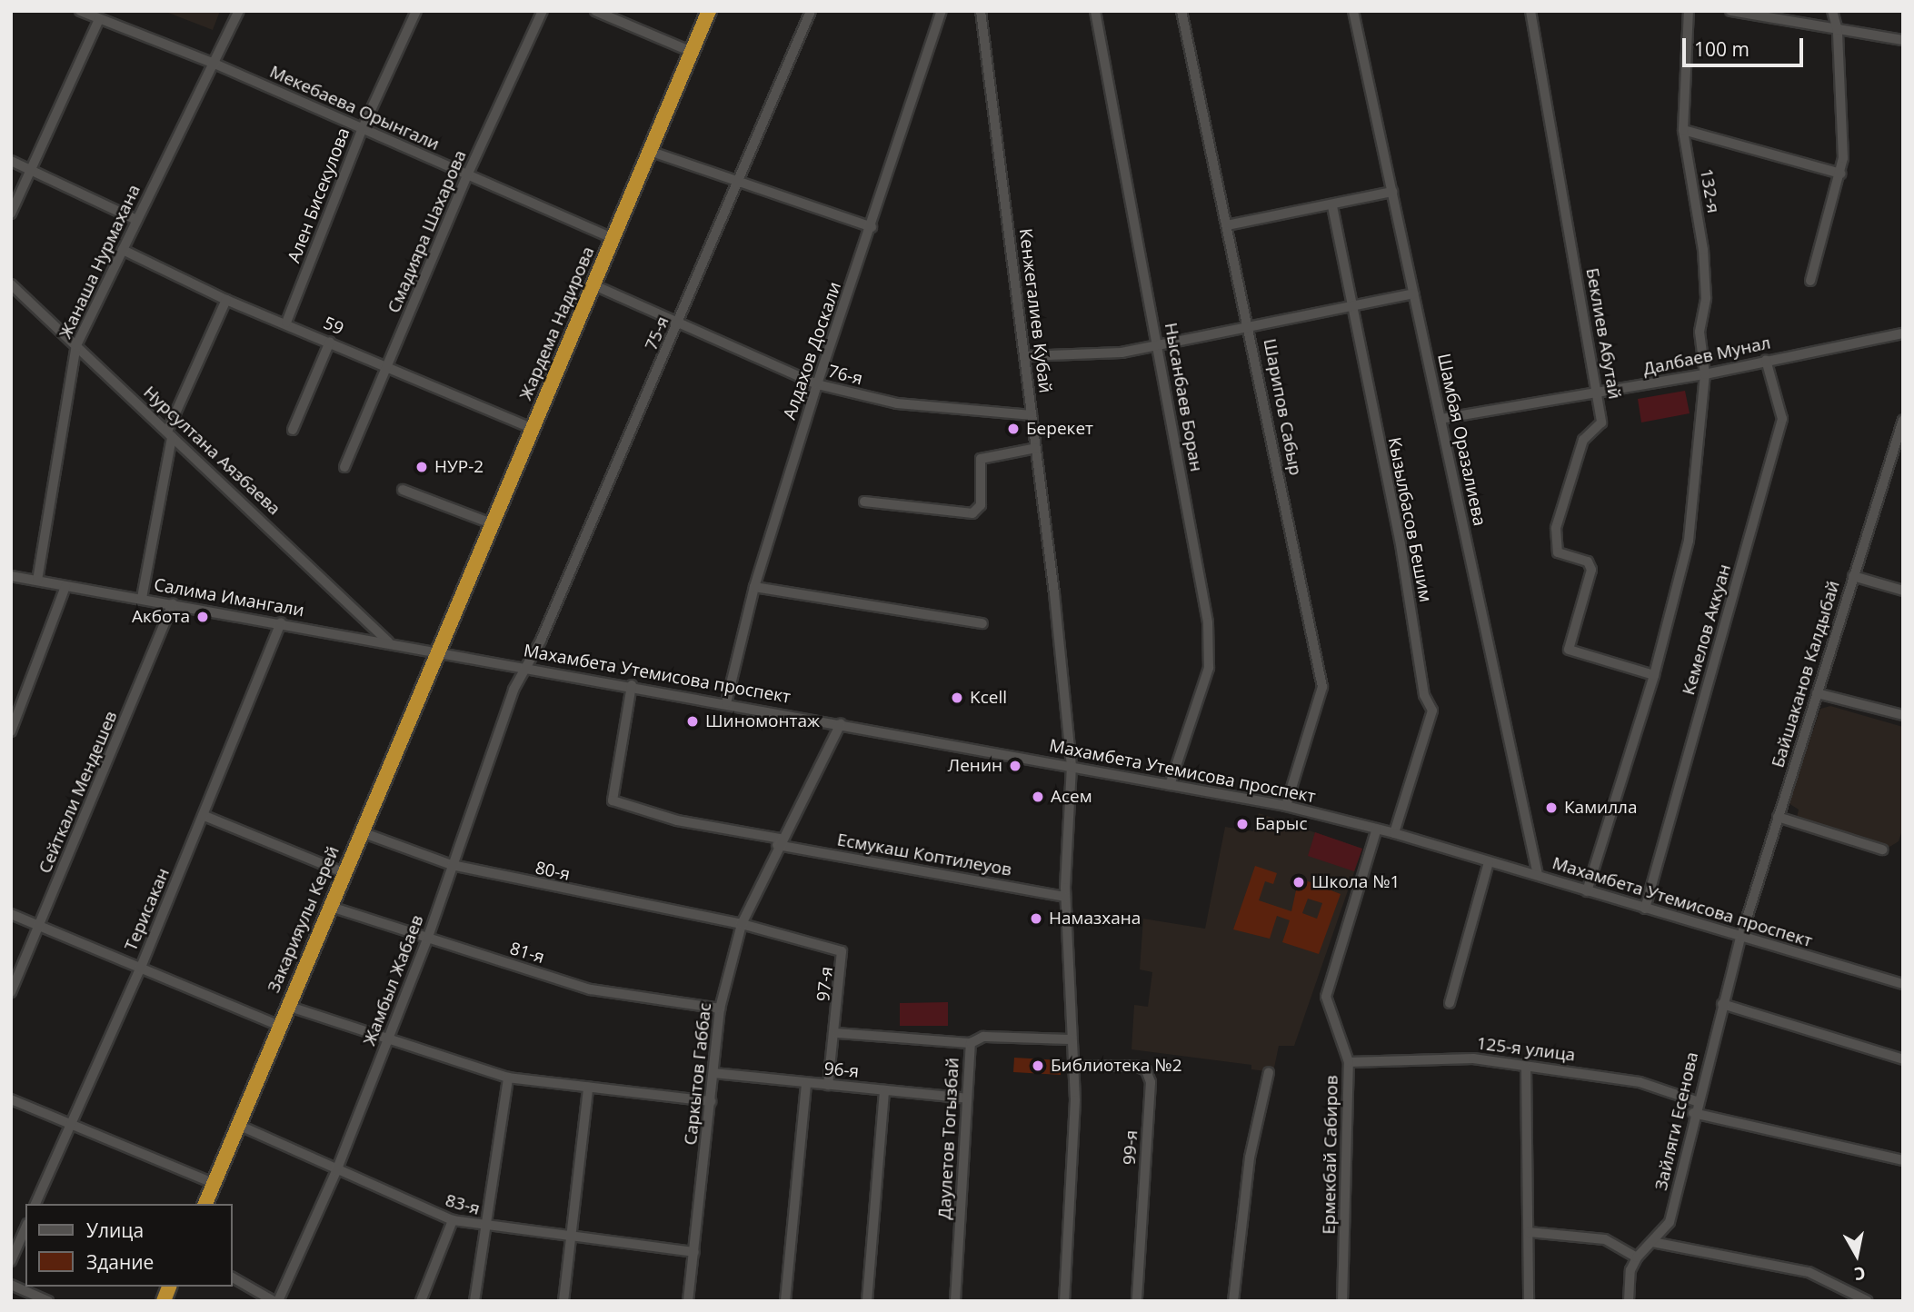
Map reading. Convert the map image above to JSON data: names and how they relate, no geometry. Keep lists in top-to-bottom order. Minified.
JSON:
{"streets":{"highway":["Жардема Надирова","Закарияулы Керей"],"street":["Мекебаева Орынгали","132-я","Ален Бисекулова","Смадияра Шахарова","Жанаша Нурмахана","Кенжегалиев Кубай","59","75-я","Беклиев Абутай","Алдахов Доскали","Далбаев Мунал","76-я","Нысанбаев Боран","Шарипов Сабыр","Шамбая Оразалиева","Нурсултана Аязбаева","Кызылбасов Бешим","Салима Имангали","Кемелов Аккуан","Махамбета Утемисова проспект","Байшаканов Калдыбай","Сейткали Мендешев","Есмукаш Коптилеуов","80-я","Терисакан","81-я","Жамбыл Жабаев","97-я","125-я улица","96-я","Саркытов Габбас","Зайляги Есенова","Даулетов Тогызбай","99-я","Ермекбай Сабиров","83-я"]},"crossings":[["Мекебаева Орынгали","Ален Бисекулова"],["Мекебаева Орынгали","Смадияра Шахарова"],["Мекебаева Орынгали","Жанаша Нурмахана"],["Мекебаева Орынгали","Жардема Надирова"],["132-я","Далбаев Мунал"],["Ален Бисекулова","59"],["Смадияра Шахарова","59"],["Жанаша Нурмахана","59"],["Жанаша Нурмахана","Нурсултана Аязбаева"],["Жанаша Нурмахана","Салима Имангали"],["Кенжегалиев Кубай","76-я"],["Кенжегалиев Кубай","Махамбета Утемисова проспект"],["Кенжегалиев Кубай","Есмукаш Коптилеуов"],["Кенжегалиев Кубай","Даулетов Тогызбай"],["Кенжегалиев Кубай","99-я"],["Жардема Надирова","59"],["Жардема Надирова","76-я"],["Жардема Надирова","Салима Имангали"],["Жардема Надирова","Махамбета Утемисова проспект"],["Жардема Надирова","Закарияулы Керей"],["75-я","76-я"],["75-я","Махамбета Утемисова проспект"],["75-я","Жамбыл Жабаев"],["Беклиев Абутай","Далбаев Мунал"],["Алдахов Доскали","76-я"],["Алдахов Доскали","Махамбета Утемисова проспект"],["Далбаев Мунал","Шамбая Оразалиева"],["Далбаев Мунал","Кемелов Аккуан"],["Нысанбаев Боран","Махамбета Утемисова проспект"],["Шарипов Сабыр","Махамбета Утемисова проспект"],["Шамбая Оразалиева","Махамбета Утемисова проспект"],["Нурсултана Аязбаева","Салима Имангали"],["Кызылбасов Бешим","Махамбета Утемисова проспект"],["Салима Имангали","Махамбета Утемисова проспект"],["Салима Имангали","Сейткали Мендешев"],["Салима Имангали","Терисакан"],["Салима Имангали","Закарияулы Керей"],["Кемелов Аккуан","Махамбета Утемисова проспект"],["Махамбета Утемисова проспект","Байшаканов Калдыбай"],["Махамбета Утемисова проспект","Есмукаш Коптилеуов"],["Махамбета Утемисова проспект","Закарияулы Керей"],["Махамбета Утемисова проспект","Жамбыл Жабаев"],["Махамбета Утемисова проспект","Саркытов Габбас"],["Махамбета Утемисова проспект","Зайляги Есенова"],["Махамбета Утемисова проспект","Ермекбай Сабиров"],["Байшаканов Калдыбай","Зайляги Есенова"],["Есмукаш Коптилеуов","Саркытов Габбас"],["80-я","Закарияулы Керей"],["80-я","Жамбыл Жабаев"],["80-я","97-я"],["80-я","Саркытов Габбас"],["Закарияулы Керей","81-я"],["Закарияулы Керей","83-я"],["81-я","Жамбыл Жабаев"],["81-я","Саркытов Габбас"],["Жамбыл Жабаев","83-я"],["97-я","96-я"],["97-я","Саркытов Габбас"],["125-я улица","Зайляги Есенова"],["125-я улица","Ермекбай Сабиров"],["96-я","Саркытов Габбас"],["96-я","Даулетов Тогызбай"],["Саркытов Габбас","83-я"]],"places":["Берекет","НУР-2","Акбота","Kcell","Шиномонтаж","Ленин","Асем","Камилла","Барыс","Школа №1","Намазхана","Библиотека №2"],"legend":["Улица","Здание"],"scale_bar":"100 m","north":"bottom"}
